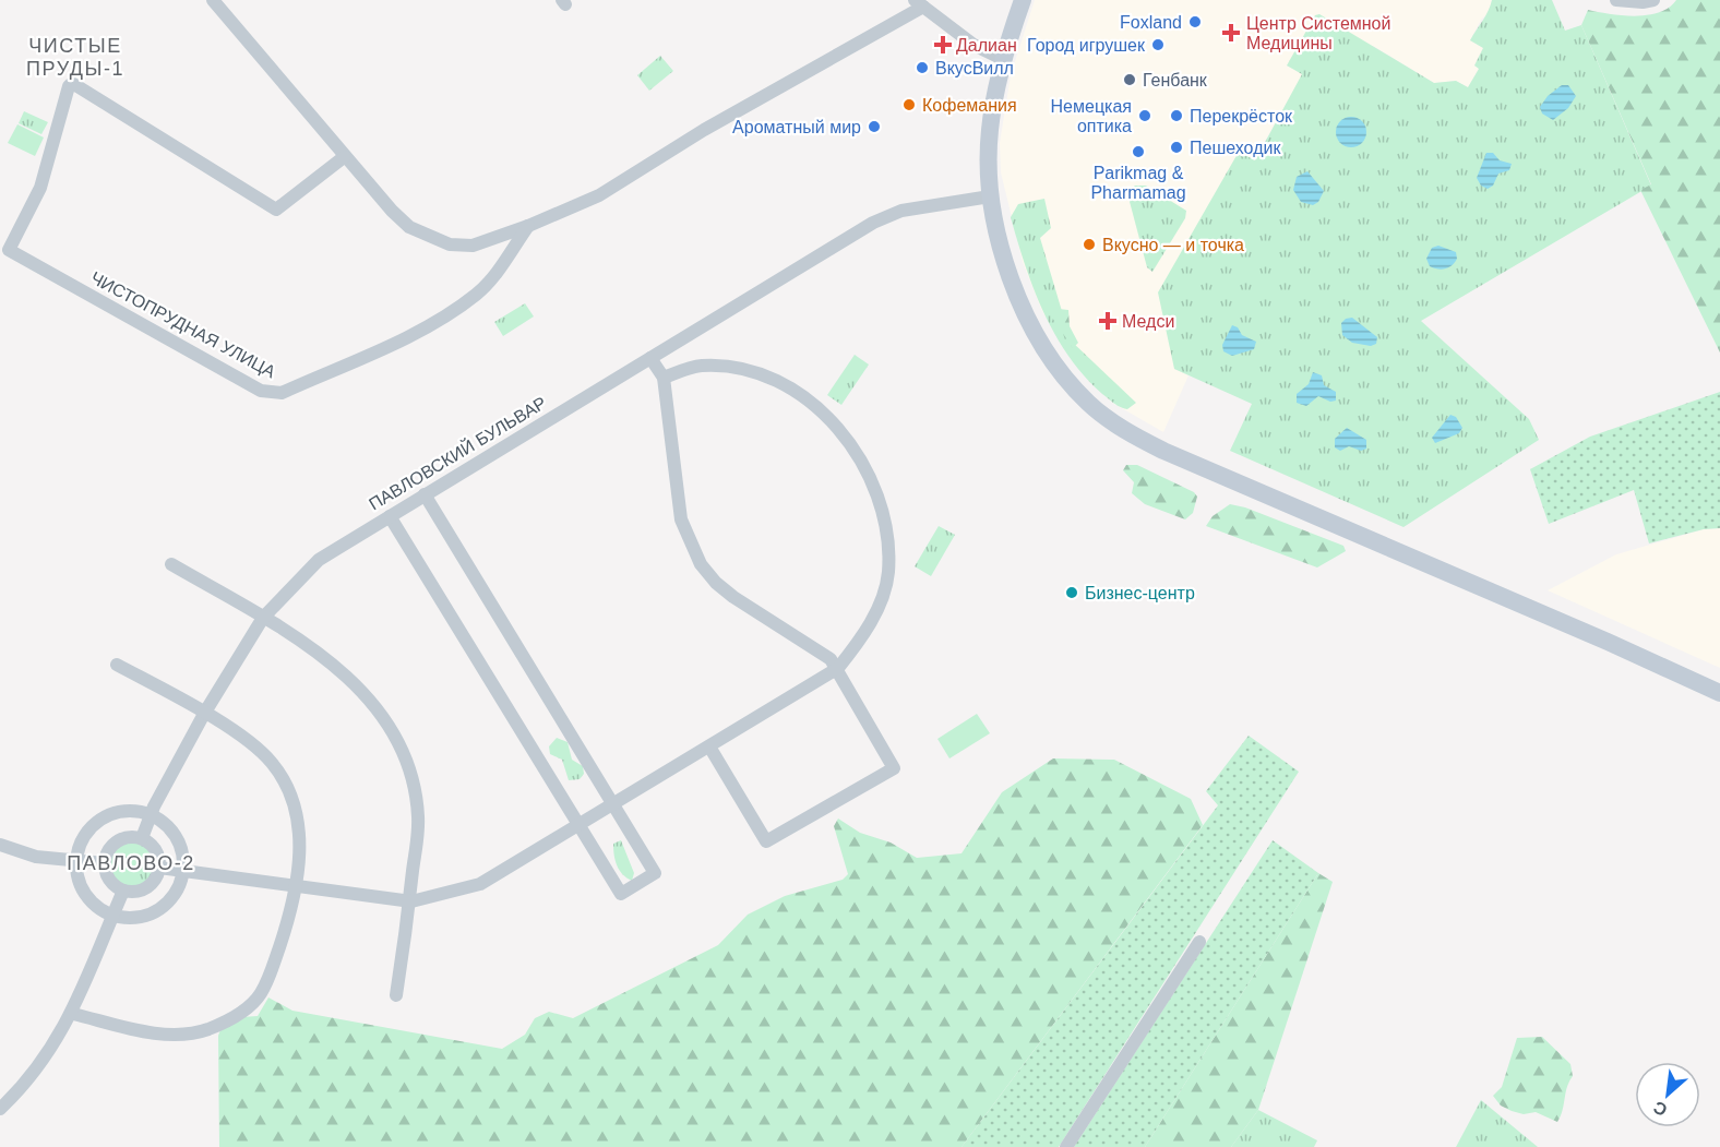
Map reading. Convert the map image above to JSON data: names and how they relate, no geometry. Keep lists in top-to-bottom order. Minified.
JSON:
{"streets":{"street":["ЧИСТОПРУДНАЯ УЛИЦА","ПАВЛОВСКИЙ БУЛЬВАР"]},"districts":["ЧИСТЫЕ ПРУДЫ-1","ПАВЛОВО-2"],"places":{"other":["Foxland","Город игрушек","ВкусВилл","Генбанк","Кофемания","Немецкая оптика","Перекрёсток","Ароматный мир","Пешеходик","Parikmag & Pharmamag","Вкусно — и точка","Бизнес-центр"],"health":["Центр Системной Медицины","Далиан","Медси"]},"north":"bottom left"}
